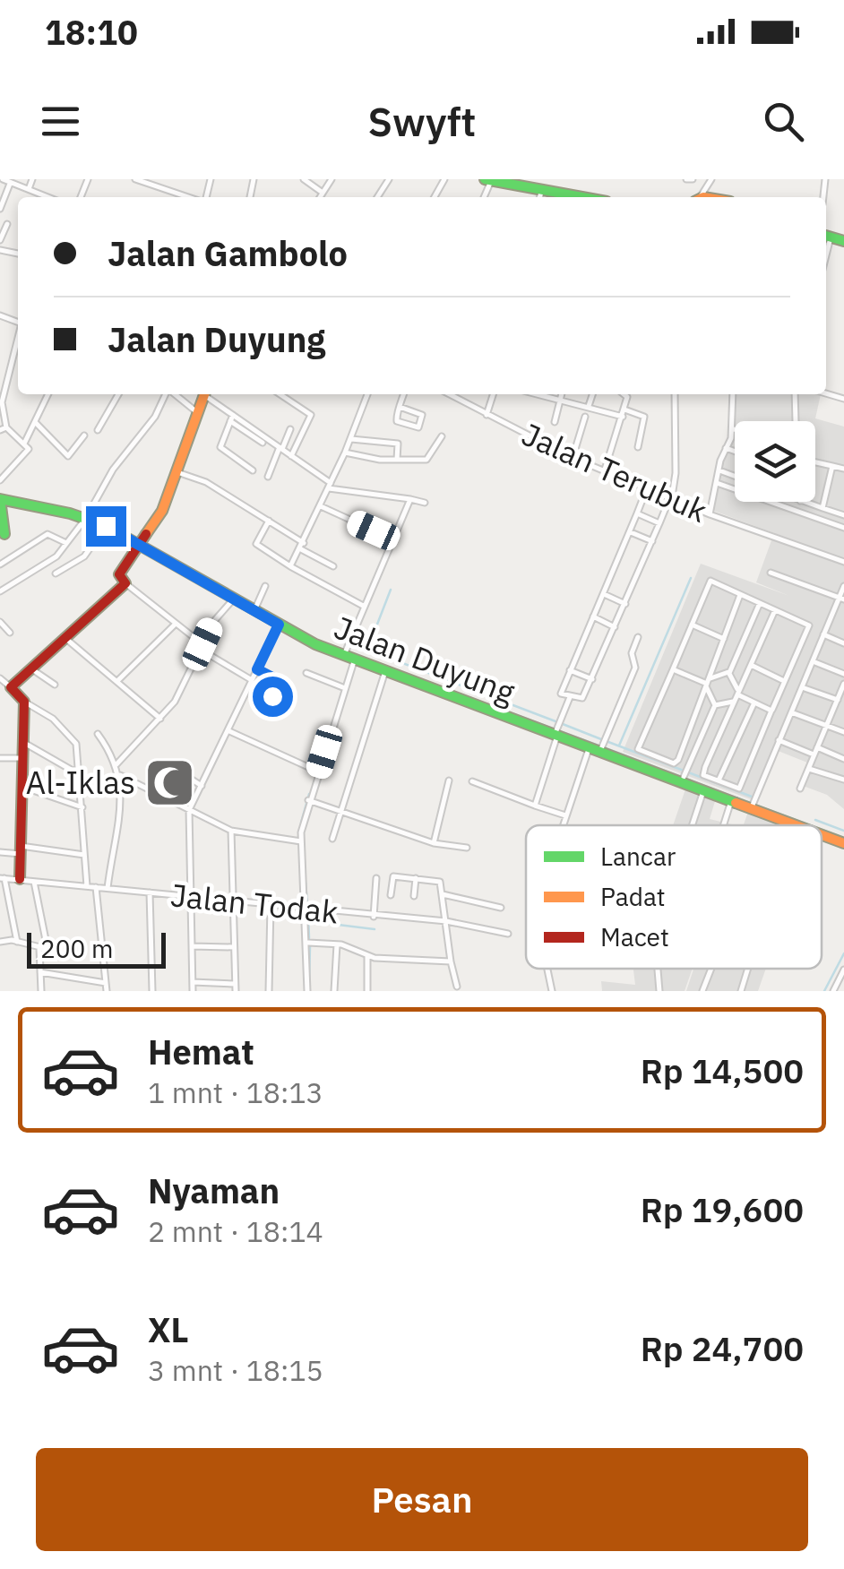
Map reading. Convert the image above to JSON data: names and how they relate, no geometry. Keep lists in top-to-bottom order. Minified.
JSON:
{"streets":{"street":["Jalan Terubuk","Jalan Duyung","Jalan Todak"]},"places":{"mosque":["Al-Iklas"]},"legend":["Lancar","Padat","Macet"],"scale_bar":"200 m","page":{"status":"18:10","header":"Swyft","banner":["Jalan Gambolo","Jalan Duyung"],"scale":"200 m","list":[{"name":"Hemat","note":"1 mnt · 18:13","value":"Rp 14,500"},{"name":"Nyaman","note":"2 mnt · 18:14","value":"Rp 19,600"},{"name":"XL","note":"3 mnt · 18:15","value":"Rp 24,700"}],"buttons":"Pesan"}}
